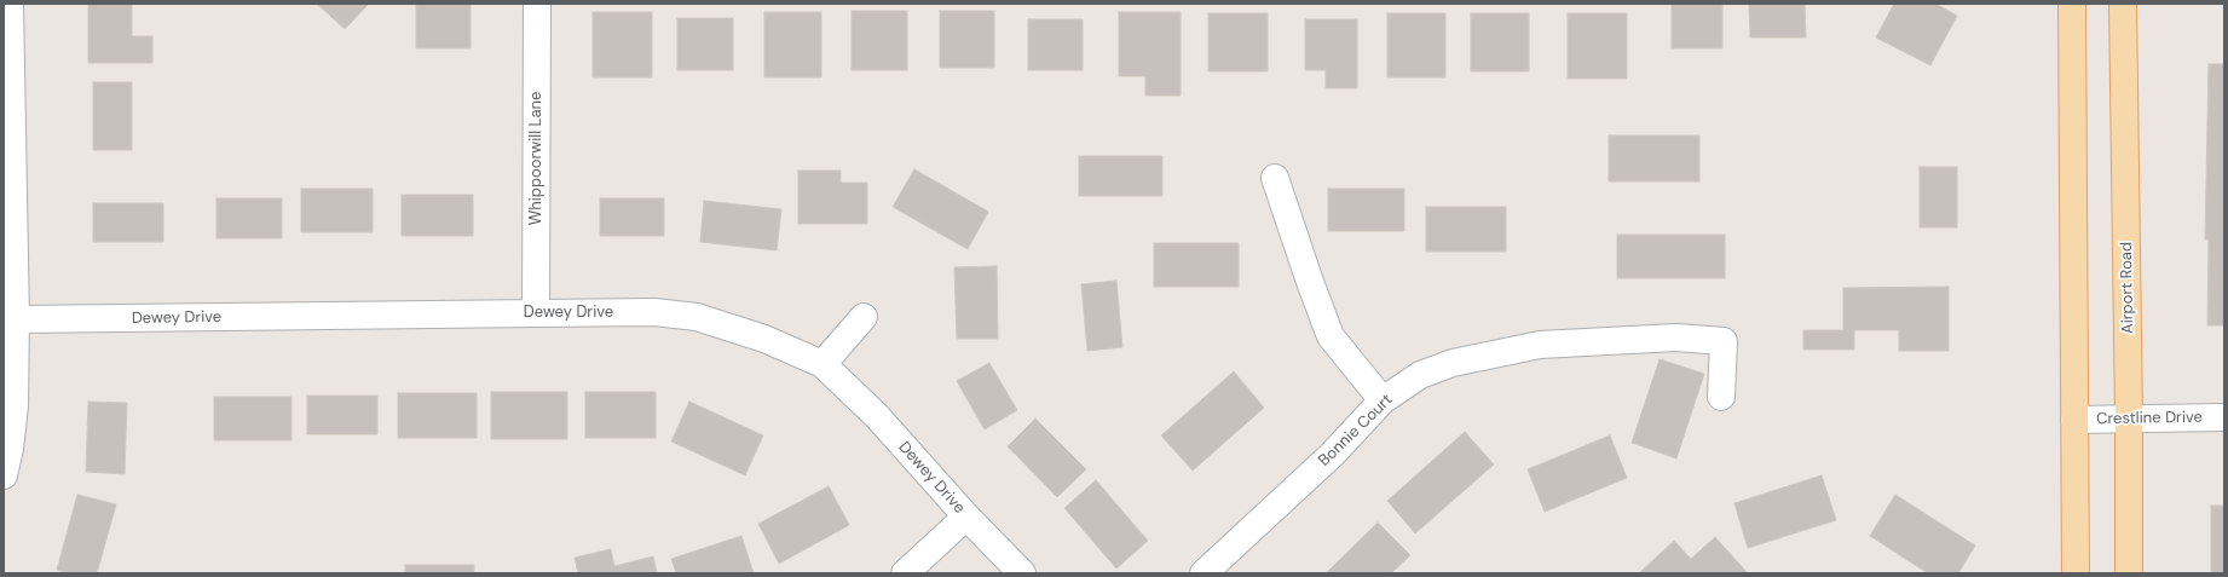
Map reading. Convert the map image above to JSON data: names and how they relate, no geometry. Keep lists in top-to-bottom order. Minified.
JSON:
{"streets":{"main road":["Airport Road"],"street":["Whippoorwill Lane","Dewey Drive","Crestline Drive","Bonnie Court"]},"crossings":[["Whippoorwill Lane","Dewey Drive"],["Airport Road","Crestline Drive"]]}
